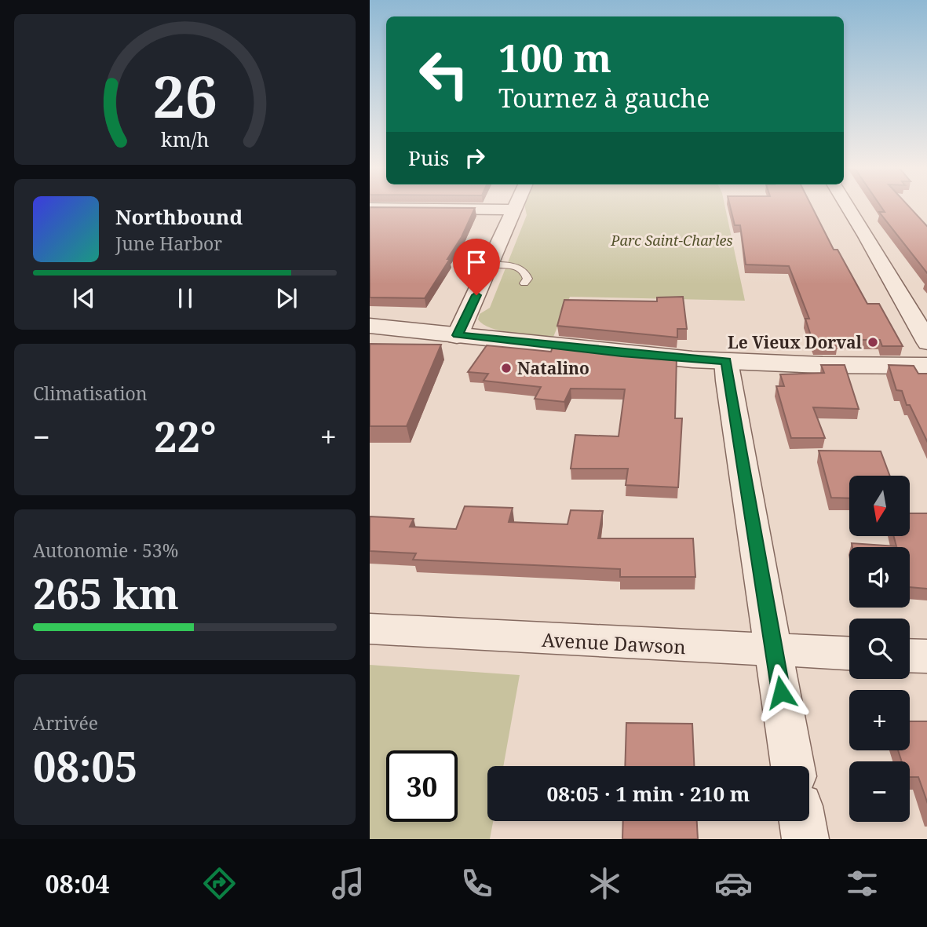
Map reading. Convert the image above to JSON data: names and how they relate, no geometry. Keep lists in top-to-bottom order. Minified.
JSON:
{"streets":{"street":["Avenue Dawson"]},"parks":["Parc Saint-Charles"],"places":["Le Vieux Dorval","Natalino"],"north":"bottom","page":{"turn":["100 m","Tournez à gauche"],"then":"Puis","song":["Northbound","June Harbor"],"tile":["Climatisation",["Autonomie · 53%","265 km"],["Arrivée","08:05"]],"heat":["−","22°","+"],"map_buttons":["+","−"],"limit":"30","trip":"08:05 · 1 min · 210 m","tabs":"08:04","gauge":["26","km/h"]}}
